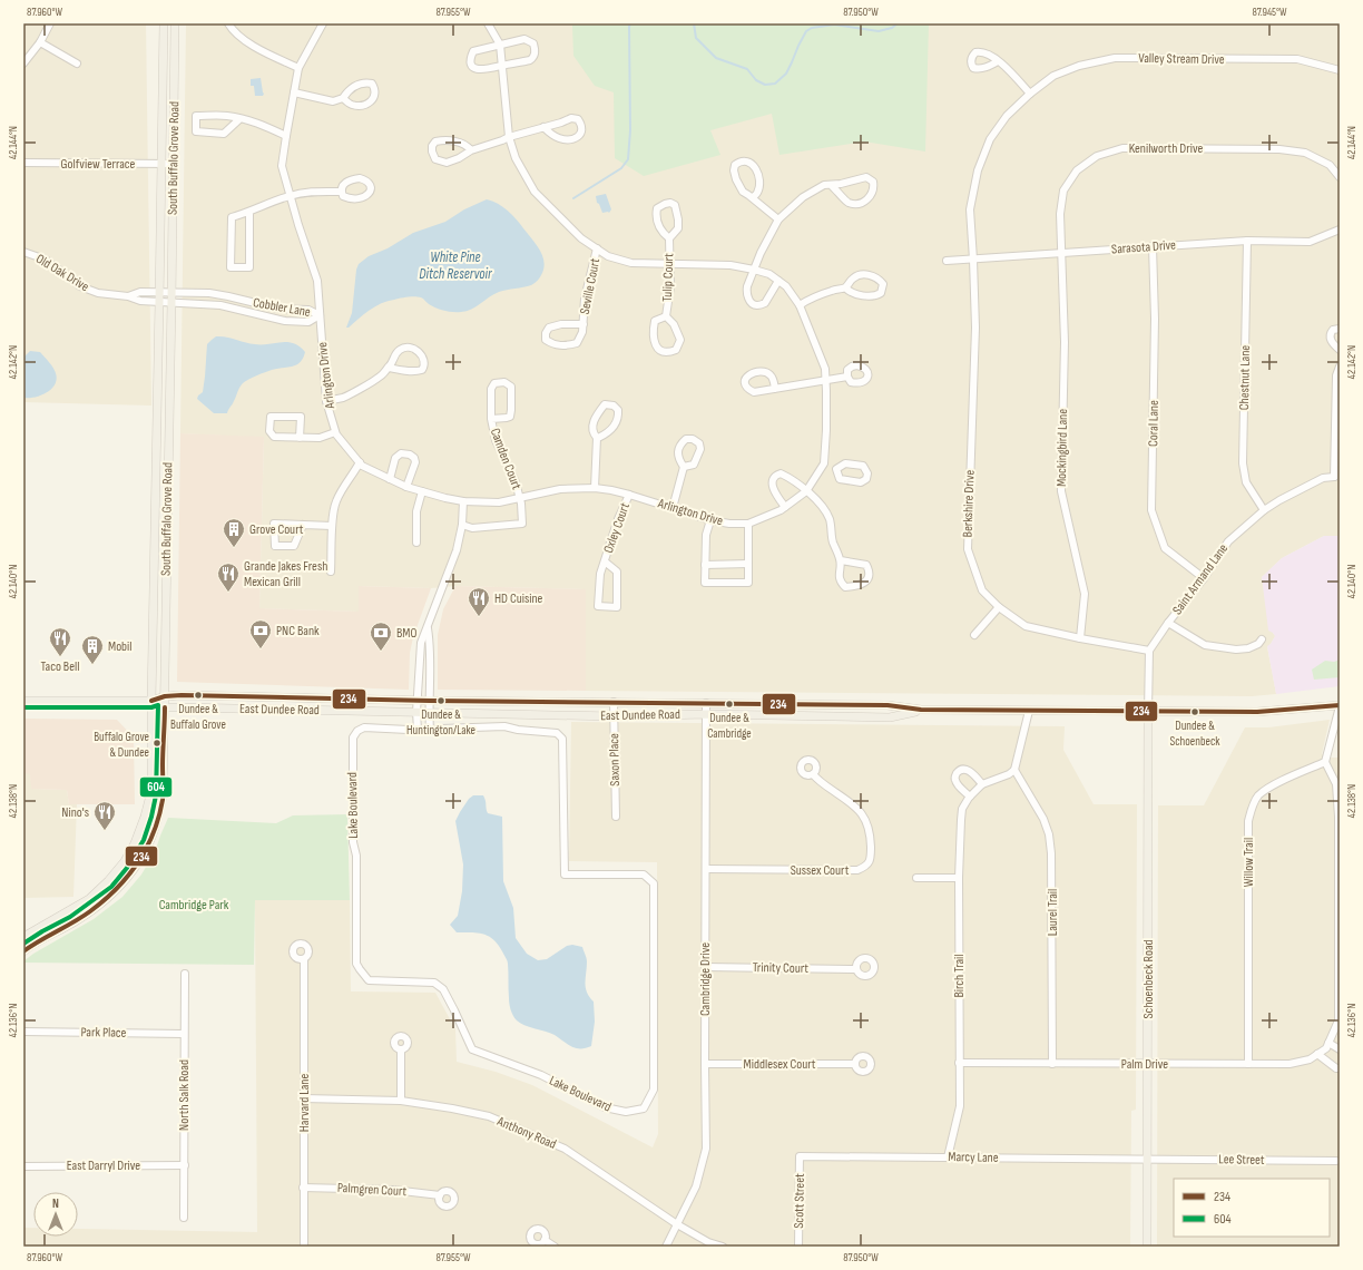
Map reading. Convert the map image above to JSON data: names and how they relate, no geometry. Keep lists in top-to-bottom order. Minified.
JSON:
{"streets":{"main road":["South Buffalo Grove Road","East Dundee Road","Schoenbeck Road"],"street":["Valley Stream Drive","Kenilworth Drive","Golfview Terrace","Sarasota Drive","Old Oak Drive","Tulip Court","Seville Court","Cobbler Lane","Arlington Drive","Chestnut Lane","Coral Lane","Mockingbird Lane","Camden Court","Berkshire Drive","Oxley Court","Saint Armand Lane","Saxon Place","Lake Boulevard","Willow Trail","Sussex Court","Laurel Trail","Trinity Court","Birch Trail","Cambridge Drive","Park Place","Middlesex Court","Palm Drive","North Salk Road","Harvard Lane","Anthony Road","Marcy Lane","Lee Street","East Darryl Drive","Palmgren Court","Scott Street"]},"crossings":[["Valley Stream Drive","Sarasota Drive"],["Valley Stream Drive","Berkshire Drive"],["Kenilworth Drive","Sarasota Drive"],["Kenilworth Drive","Mockingbird Lane"],["South Buffalo Grove Road","Golfview Terrace"],["South Buffalo Grove Road","Old Oak Drive"],["South Buffalo Grove Road","Cobbler Lane"],["South Buffalo Grove Road","East Dundee Road"],["Sarasota Drive","Chestnut Lane"],["Sarasota Drive","Coral Lane"],["Sarasota Drive","Mockingbird Lane"],["Sarasota Drive","Berkshire Drive"],["Old Oak Drive","Cobbler Lane"],["Tulip Court","Arlington Drive"],["Seville Court","Arlington Drive"],["Cobbler Lane","Arlington Drive"],["Arlington Drive","Camden Court"],["Arlington Drive","Oxley Court"],["Chestnut Lane","Saint Armand Lane"],["Coral Lane","Saint Armand Lane"],["Mockingbird Lane","Berkshire Drive"],["Berkshire Drive","Saint Armand Lane"],["East Dundee Road","Saxon Place"],["East Dundee Road","Cambridge Drive"],["Willow Trail","Palm Drive"],["Sussex Court","Cambridge Drive"],["Laurel Trail","Birch Trail"],["Laurel Trail","Palm Drive"],["Trinity Court","Cambridge Drive"],["Birch Trail","Palm Drive"],["Birch Trail","Marcy Lane"],["Cambridge Drive","Middlesex Court"],["Cambridge Drive","Anthony Road"],["Schoenbeck Road","Palm Drive"],["Schoenbeck Road","Marcy Lane"],["Schoenbeck Road","Lee Street"],["Park Place","North Salk Road"],["North Salk Road","East Darryl Drive"],["Harvard Lane","Anthony Road"],["Harvard Lane","Palmgren Court"],["Marcy Lane","Lee Street"],["Marcy Lane","Scott Street"]],"water":["White Pine Ditch Reservoir"],"parks":["Cambridge Park"],"places":{"building":["Grove Court","Mobil"],"restaurant":["Grande Jakes Fresh Mexican Grill","HD Cuisine","Taco Bell","Nino's"],"bank":["PNC Bank","BMO"],"other":["Dundee & Buffalo Grove","Dundee & Huntington/Lake","Dundee & Cambridge","Dundee & Schoenbeck","Buffalo Grove & Dundee"]},"lines":["transit line 234","transit line 604"],"legend":["234","604"],"north":"top","coordinates":["87.960°W","87.955°W","87.950°W","87.945°W","42.144°N","42.142°N","42.140°N","42.138°N","42.136°N"]}
